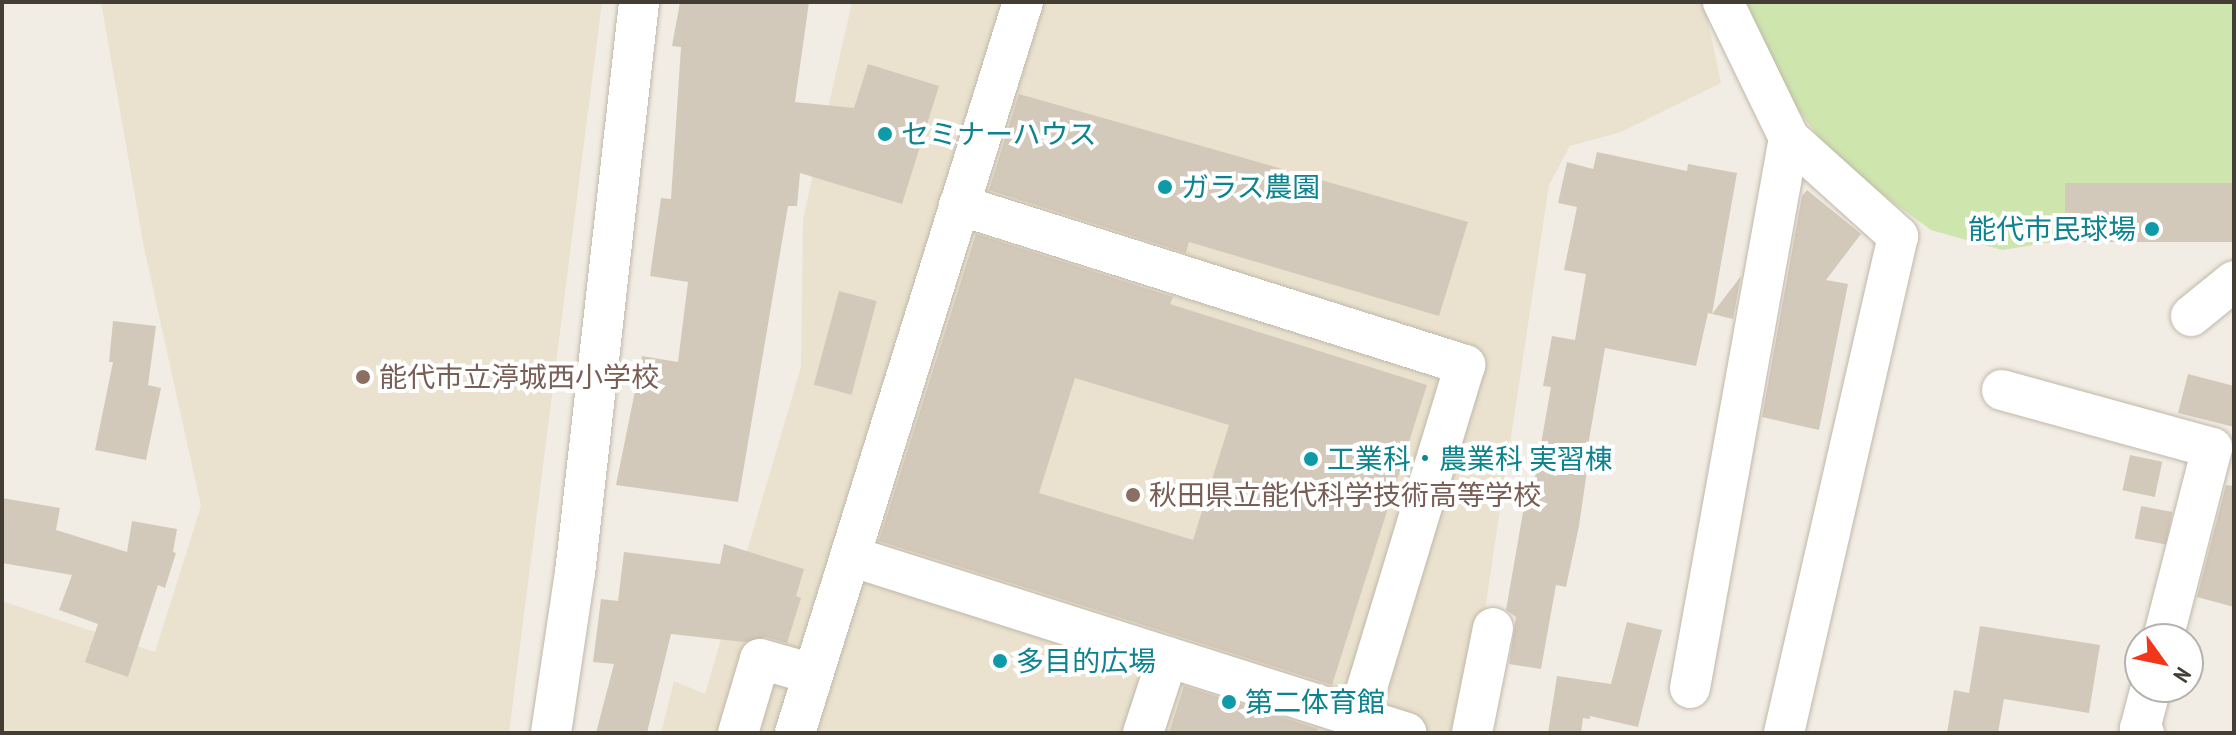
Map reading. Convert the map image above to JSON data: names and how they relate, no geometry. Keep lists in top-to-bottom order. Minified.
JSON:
{"places":["セミナーハウス","ガラス農園","能代市民球場","能代市立渟城西小学校","工業科・農業科 実習棟","秋田県立能代科学技術高等学校","多目的広場","第二体育館"],"north":"bottom right"}
